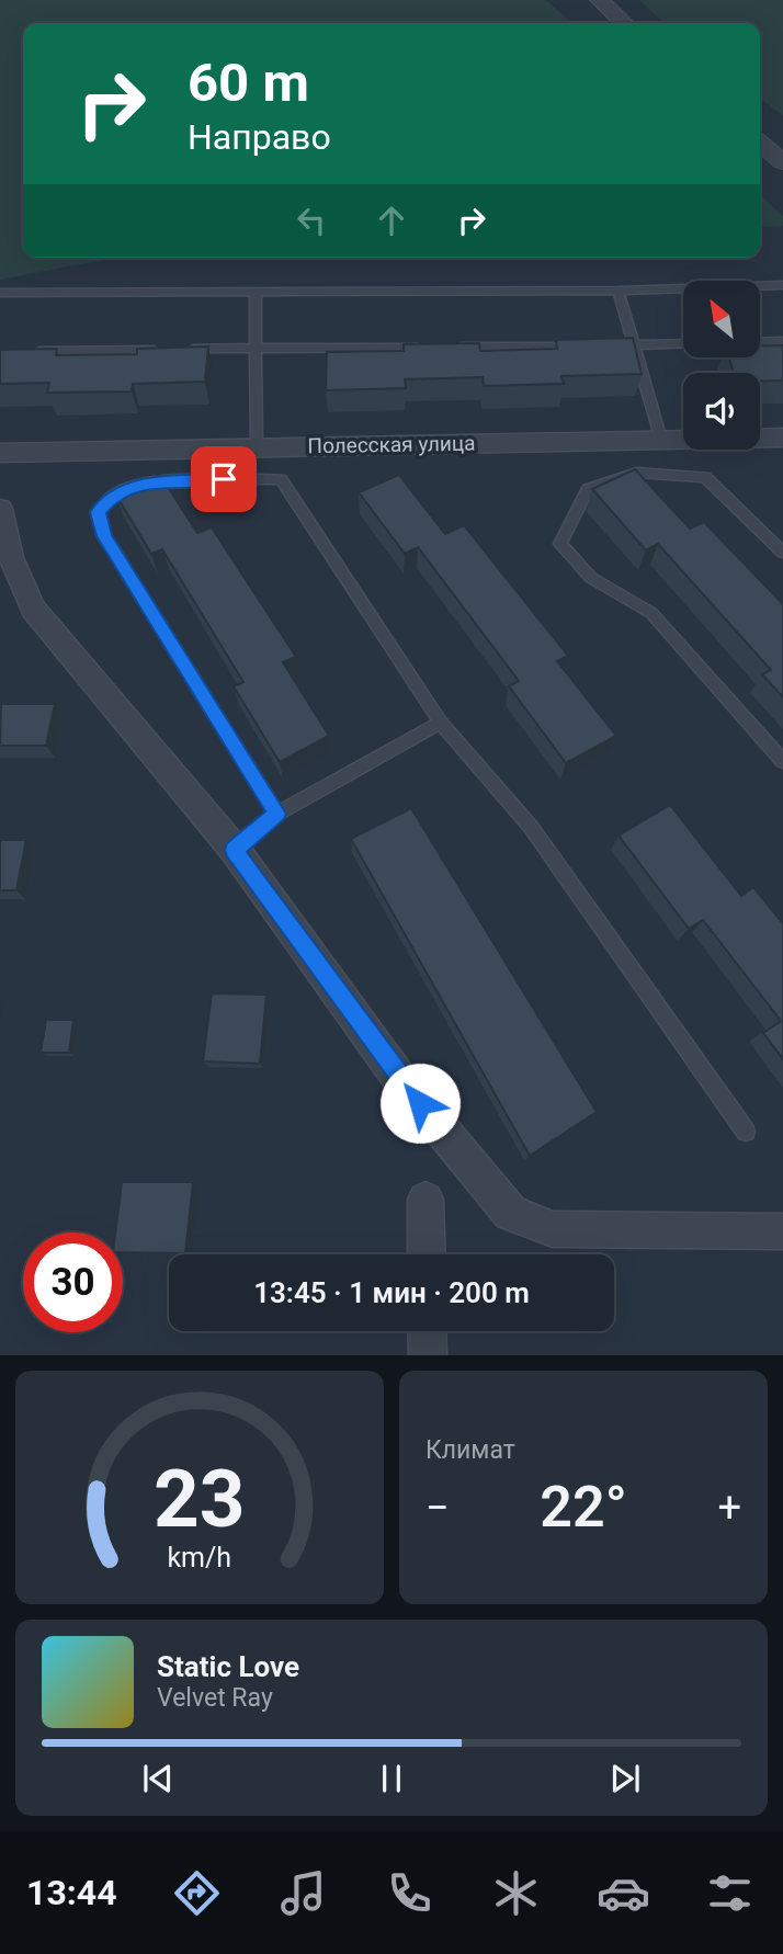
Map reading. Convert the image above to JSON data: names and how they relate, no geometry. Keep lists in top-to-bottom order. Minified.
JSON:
{"streets":{"street":["Полесская улица"]},"north":"top left","page":{"turn":["60 m","Направо"],"limit":"30","trip":"13:45 · 1 мин · 200 m","tile":"Климат","heat":["−","22°","+"],"song":["Static Love","Velvet Ray"],"tabs":"13:44","gauge":["23","km/h"]}}
